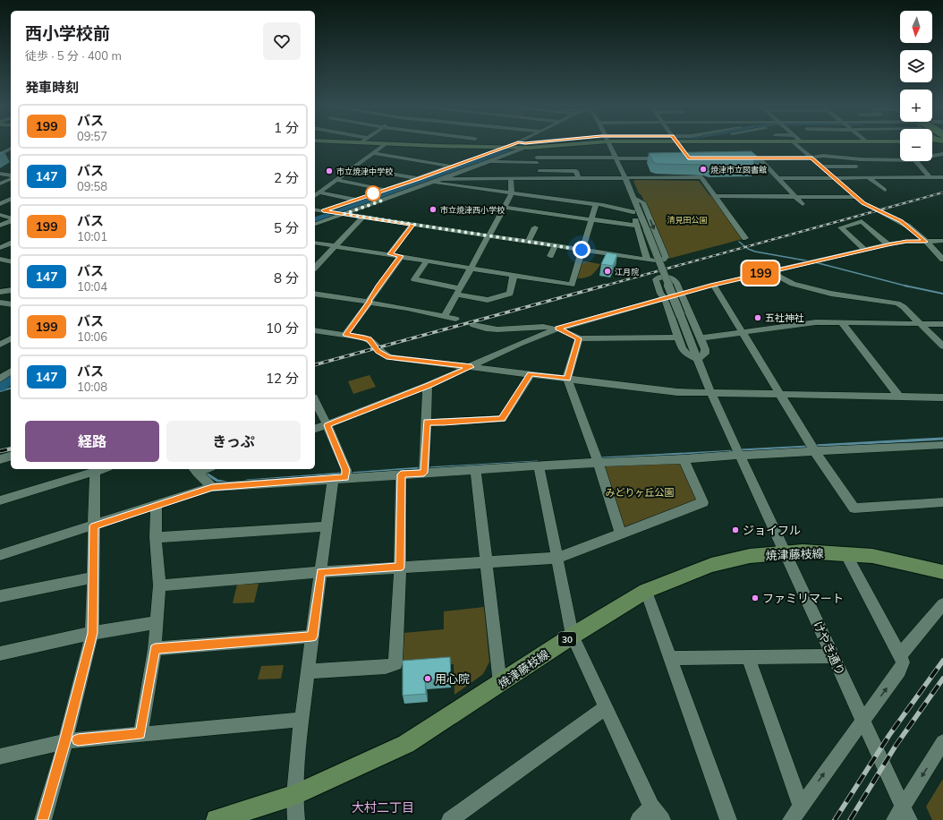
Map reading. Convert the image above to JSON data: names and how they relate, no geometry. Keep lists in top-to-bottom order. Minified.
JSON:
{"streets":{"main road":["焼津藤枝線","30"],"street":["けやき通り"]},"crossings":[["焼津藤枝線","けやき通り"]],"districts":["大村二丁目"],"parks":["清見田公園","みどりヶ丘公園"],"places":["焼津市立図書館","市立焼津中学校","市立焼津西小学校","江月院","五社神社","ジョイフル","ファミリマート","用心院"],"lines":["bus line 199"],"north":"bottom","page":{"on_map":"199","map_buttons":["+","−"],"heading":[["西小学校前","徒歩 · 5 分 · 400 m"],"発車時刻"],"list":[{"mark":"199","name":"バス","note":"09:57","value":"1 分"},{"mark":"147","name":"バス","note":"09:58","value":"2 分"},{"mark":"199","name":"バス","note":"10:01","value":"5 分"},{"mark":"147","name":"バス","note":"10:04","value":"8 分"},{"mark":"199","name":"バス","note":"10:06","value":"10 分"},{"mark":"147","name":"バス","note":"10:08","value":"12 分"}],"buttons":["経路","きっぷ"]}}
